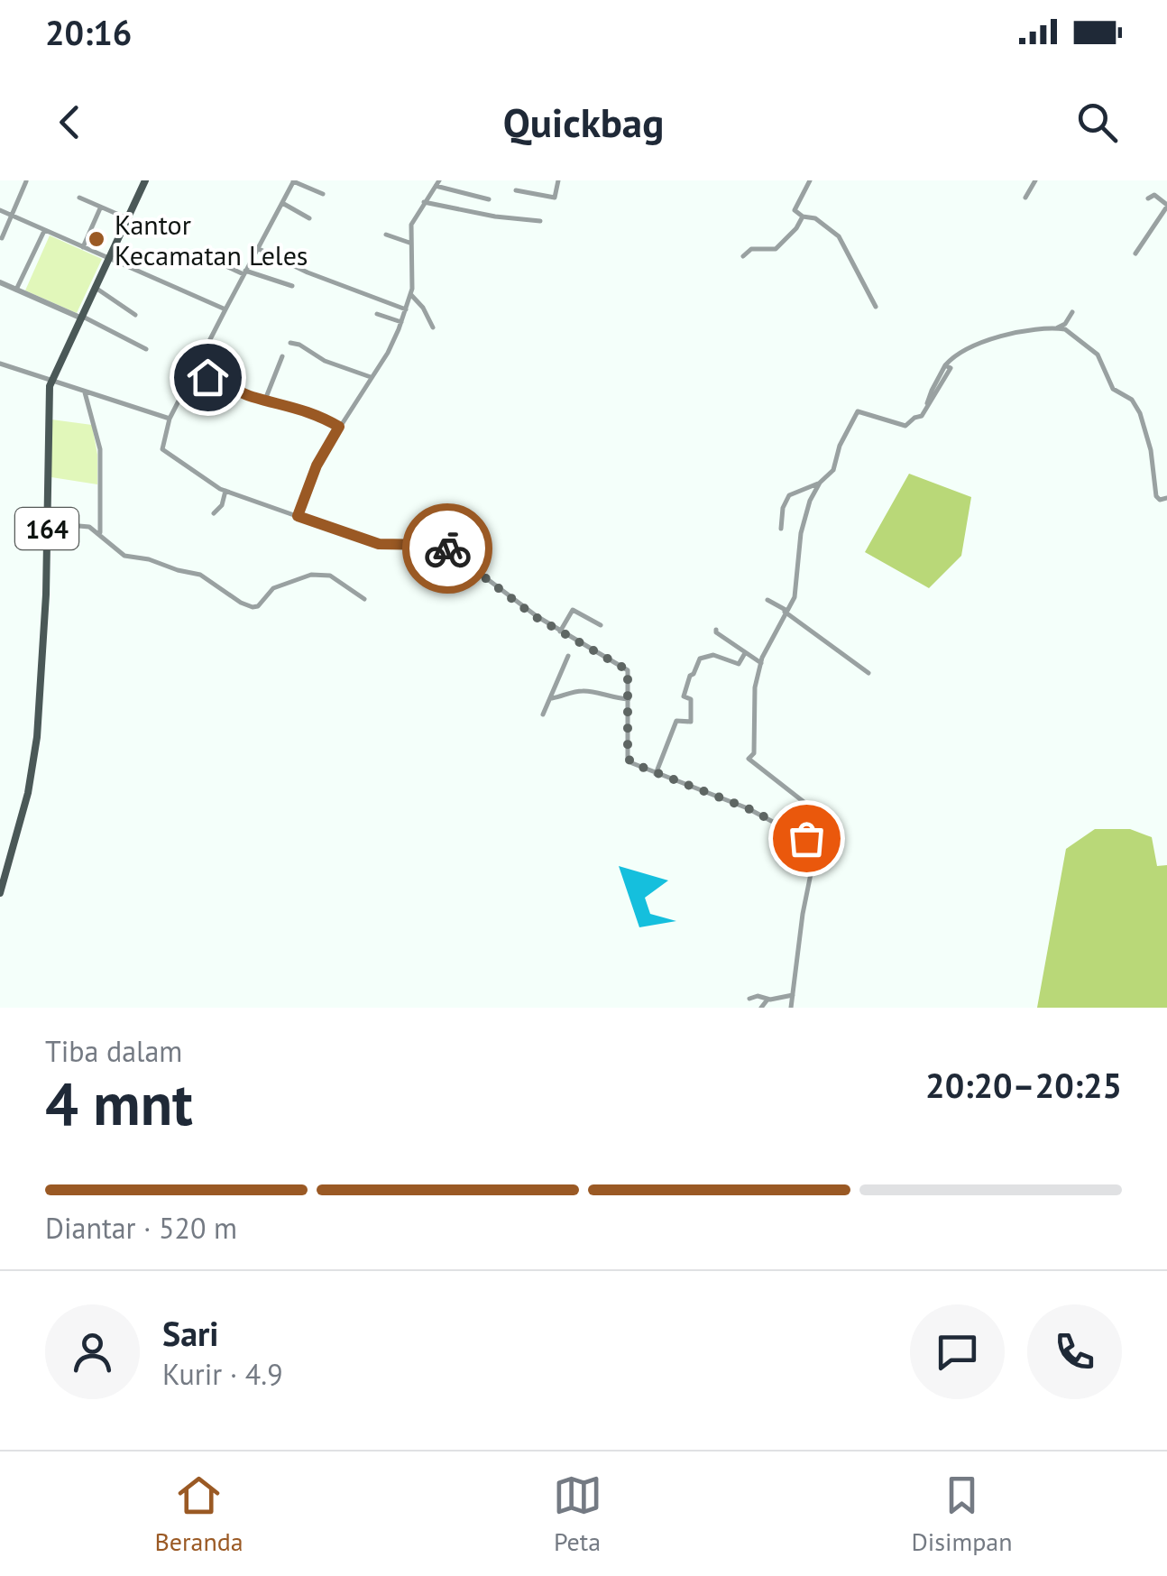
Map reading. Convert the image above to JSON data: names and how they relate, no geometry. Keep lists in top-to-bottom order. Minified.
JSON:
{"streets":{"main road":["164"]},"places":["Kantor Kecamatan Leles"],"page":{"status":"20:16","header":"Quickbag","heading":["4 mnt","Tiba dalam","20:20–20:25"],"panel":["Sari","Kurir · 4.9"],"bar":"Diantar · 520 m","tabs":["Beranda","Peta","Disimpan"]}}
